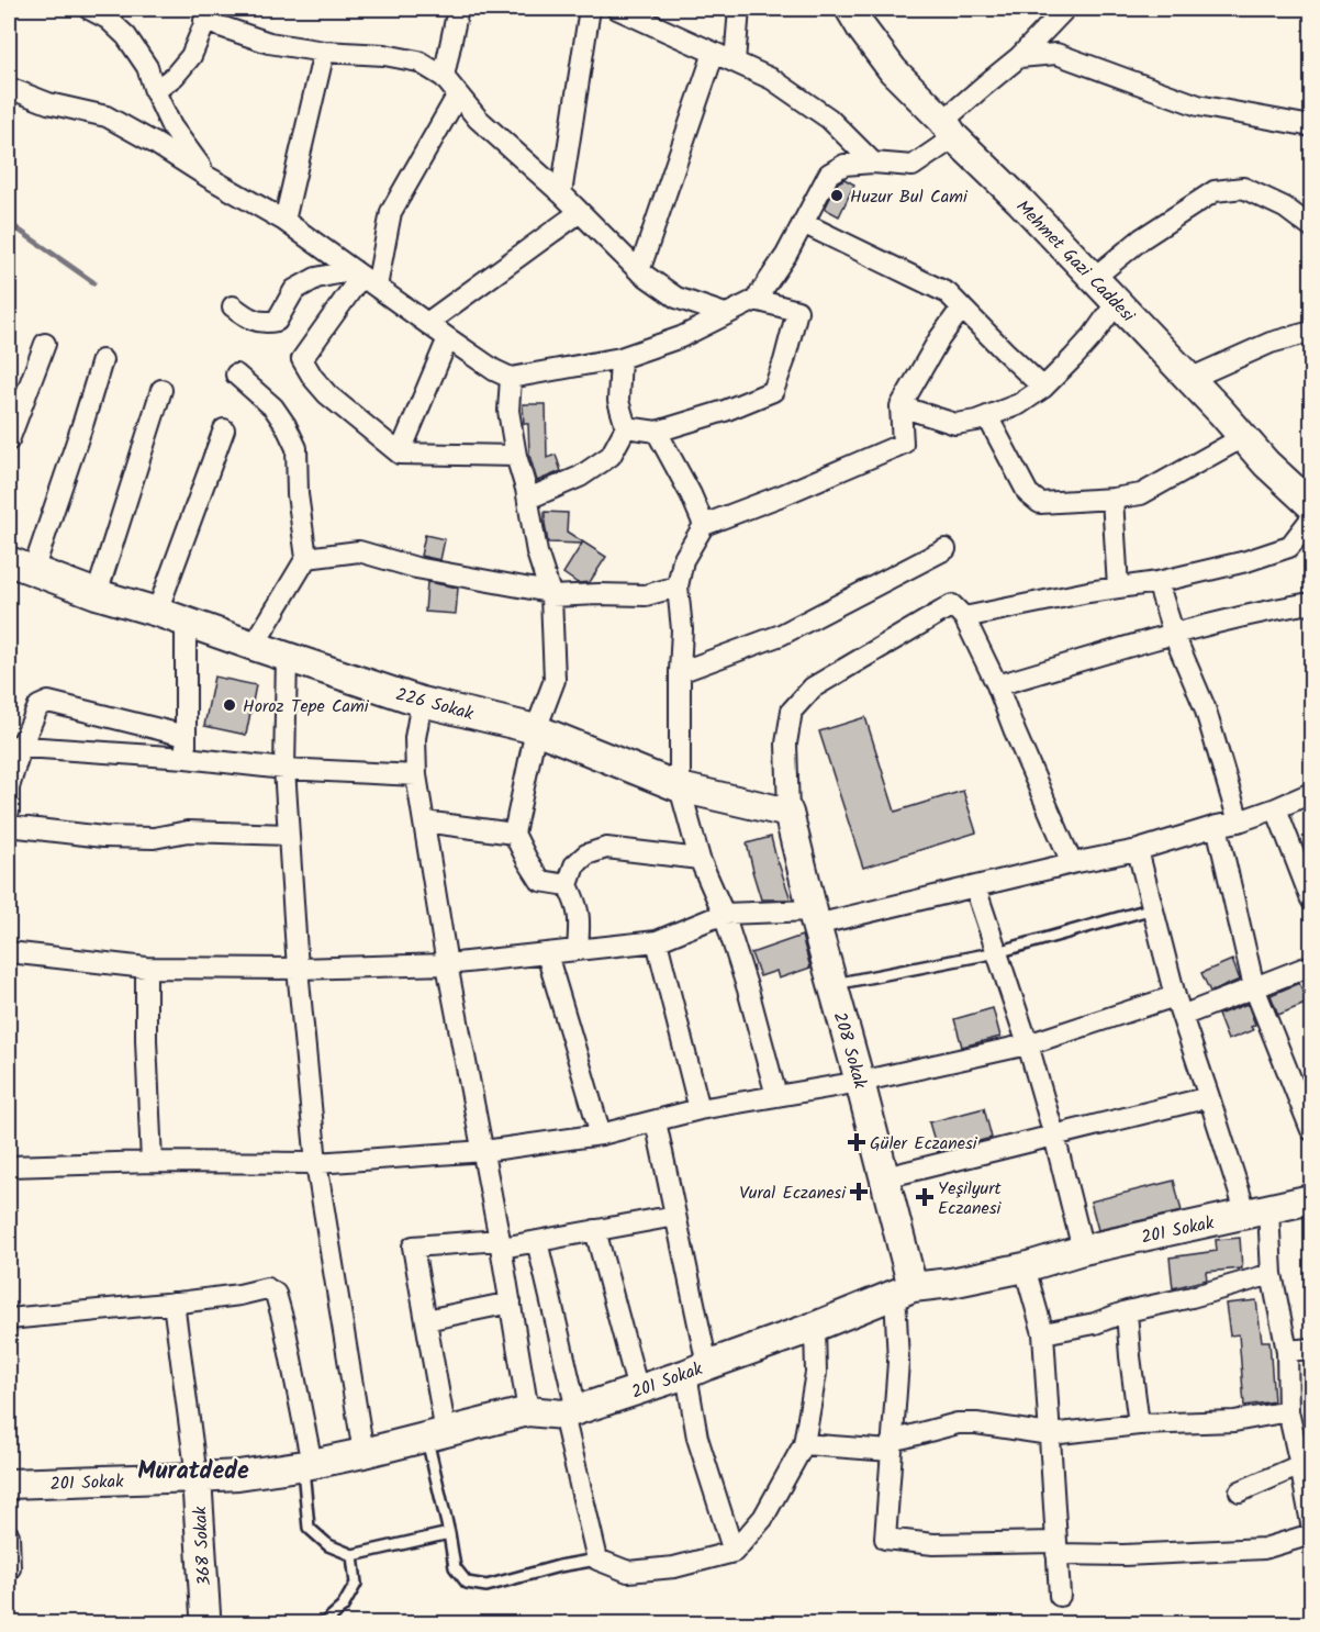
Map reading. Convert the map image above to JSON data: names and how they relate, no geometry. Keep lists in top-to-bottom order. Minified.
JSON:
{"streets":{"street":["Mehmet Gazi Caddesi","226 Sokak","208 Sokak","201 Sokak","368 Sokak"]},"crossings":[["226 Sokak","208 Sokak"],["208 Sokak","201 Sokak"],["201 Sokak","368 Sokak"]],"districts":["Muratdede"],"places":{"other":["Huzur Bul Cami","Horoz Tepe Cami"],"health":["Güler Eczanesi","Vural Eczanesi","Yeşilyurt Eczanesi"]}}
